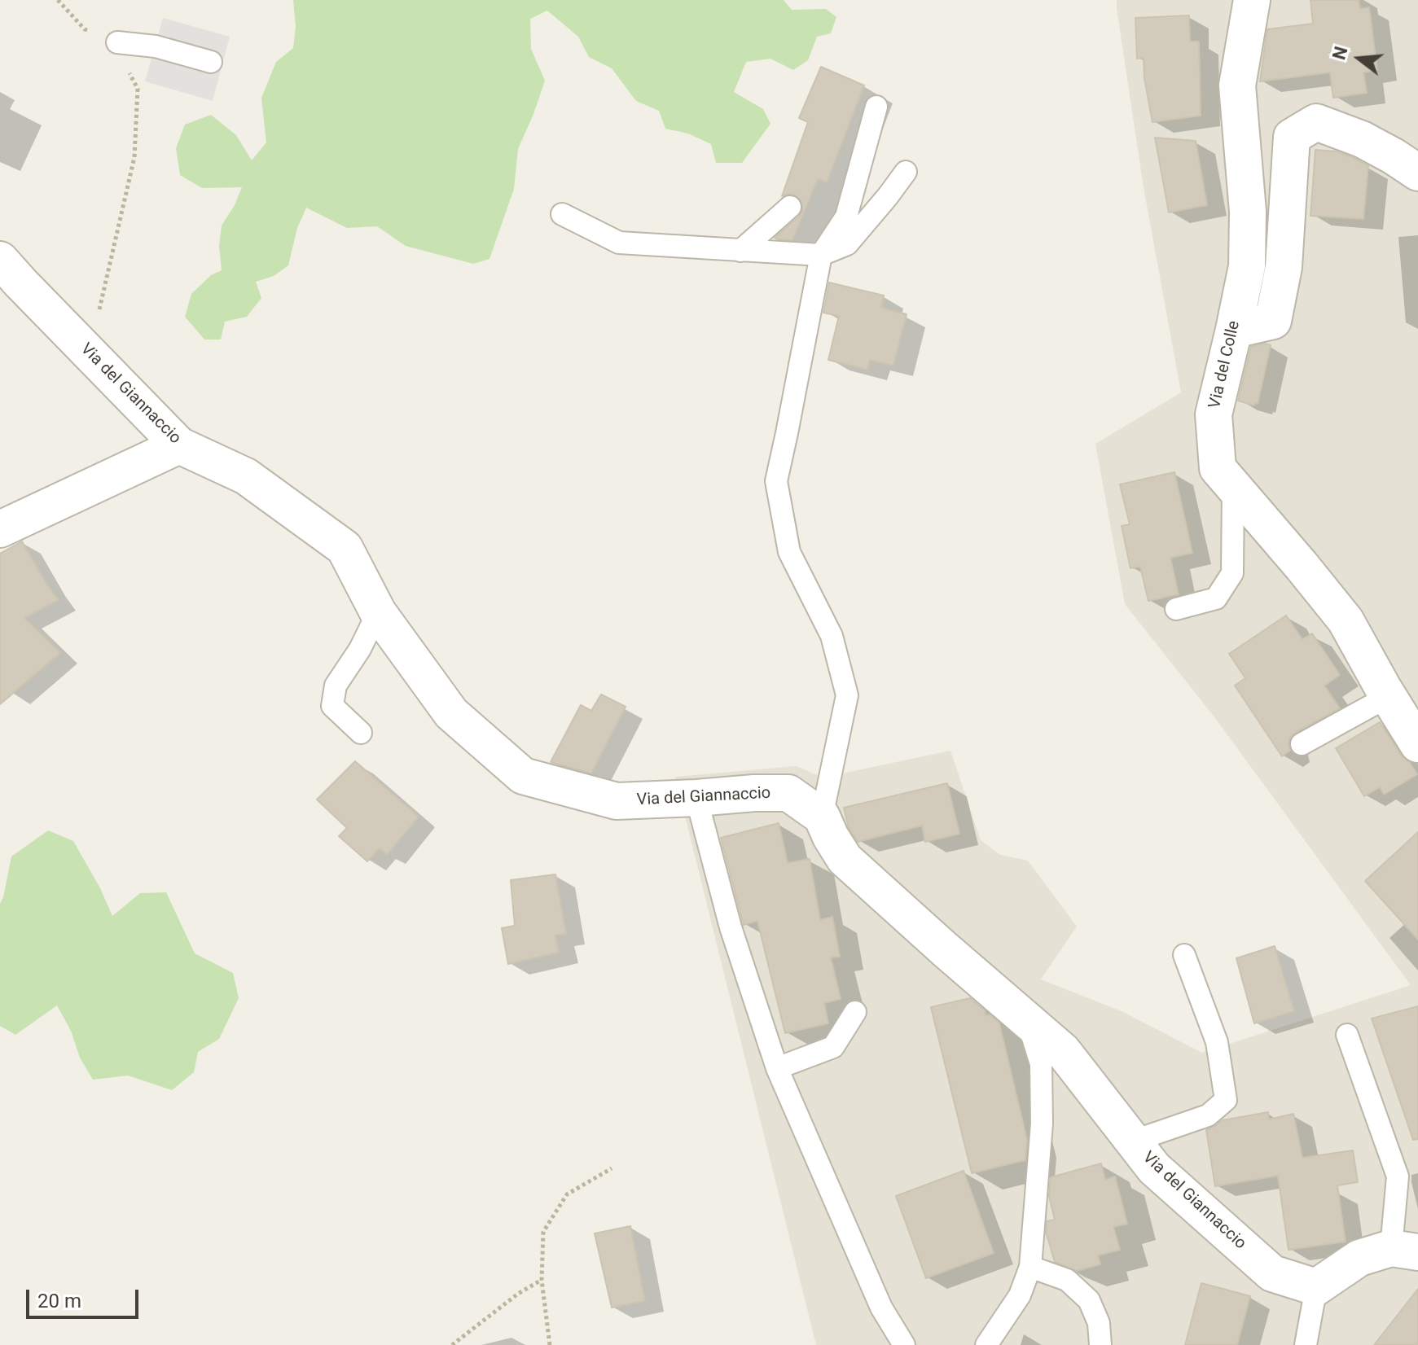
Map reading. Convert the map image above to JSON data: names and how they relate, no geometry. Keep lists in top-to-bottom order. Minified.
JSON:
{"streets":{"street":["Via del Colle","Via del Giannaccio"]},"scale_bar":"20 m","north":"left"}
